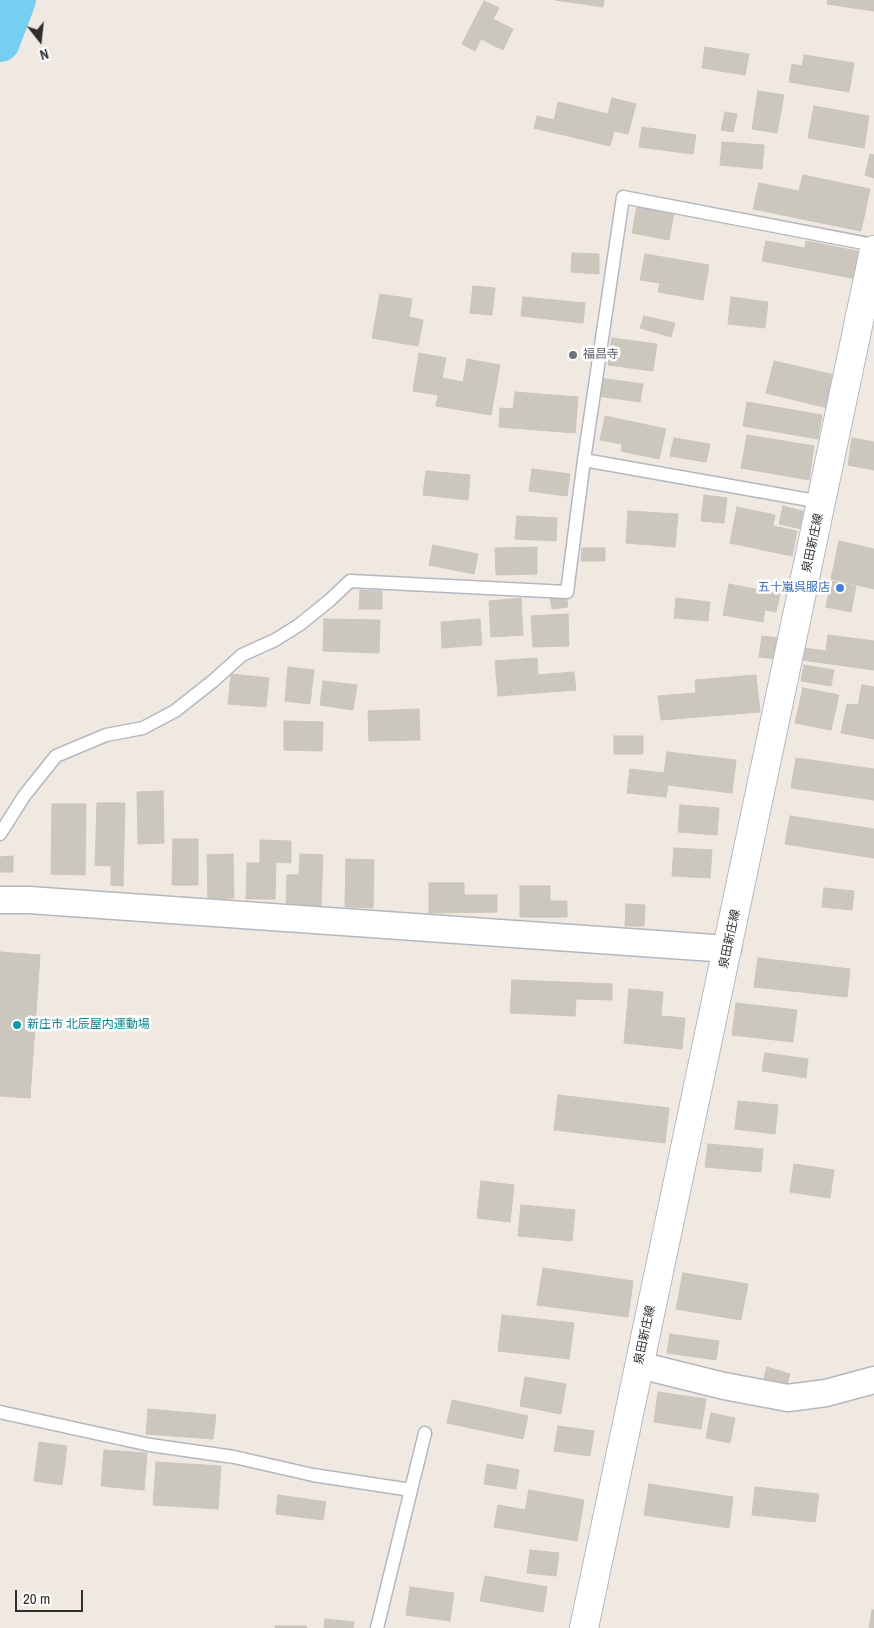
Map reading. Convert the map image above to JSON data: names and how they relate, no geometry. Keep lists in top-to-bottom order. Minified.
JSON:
{"streets":{"main road":["泉田新庄線"]},"places":["福昌寺","五十嵐呉服店","新庄市 北辰屋内運動場"],"scale_bar":"20 m","north":"bottom"}
